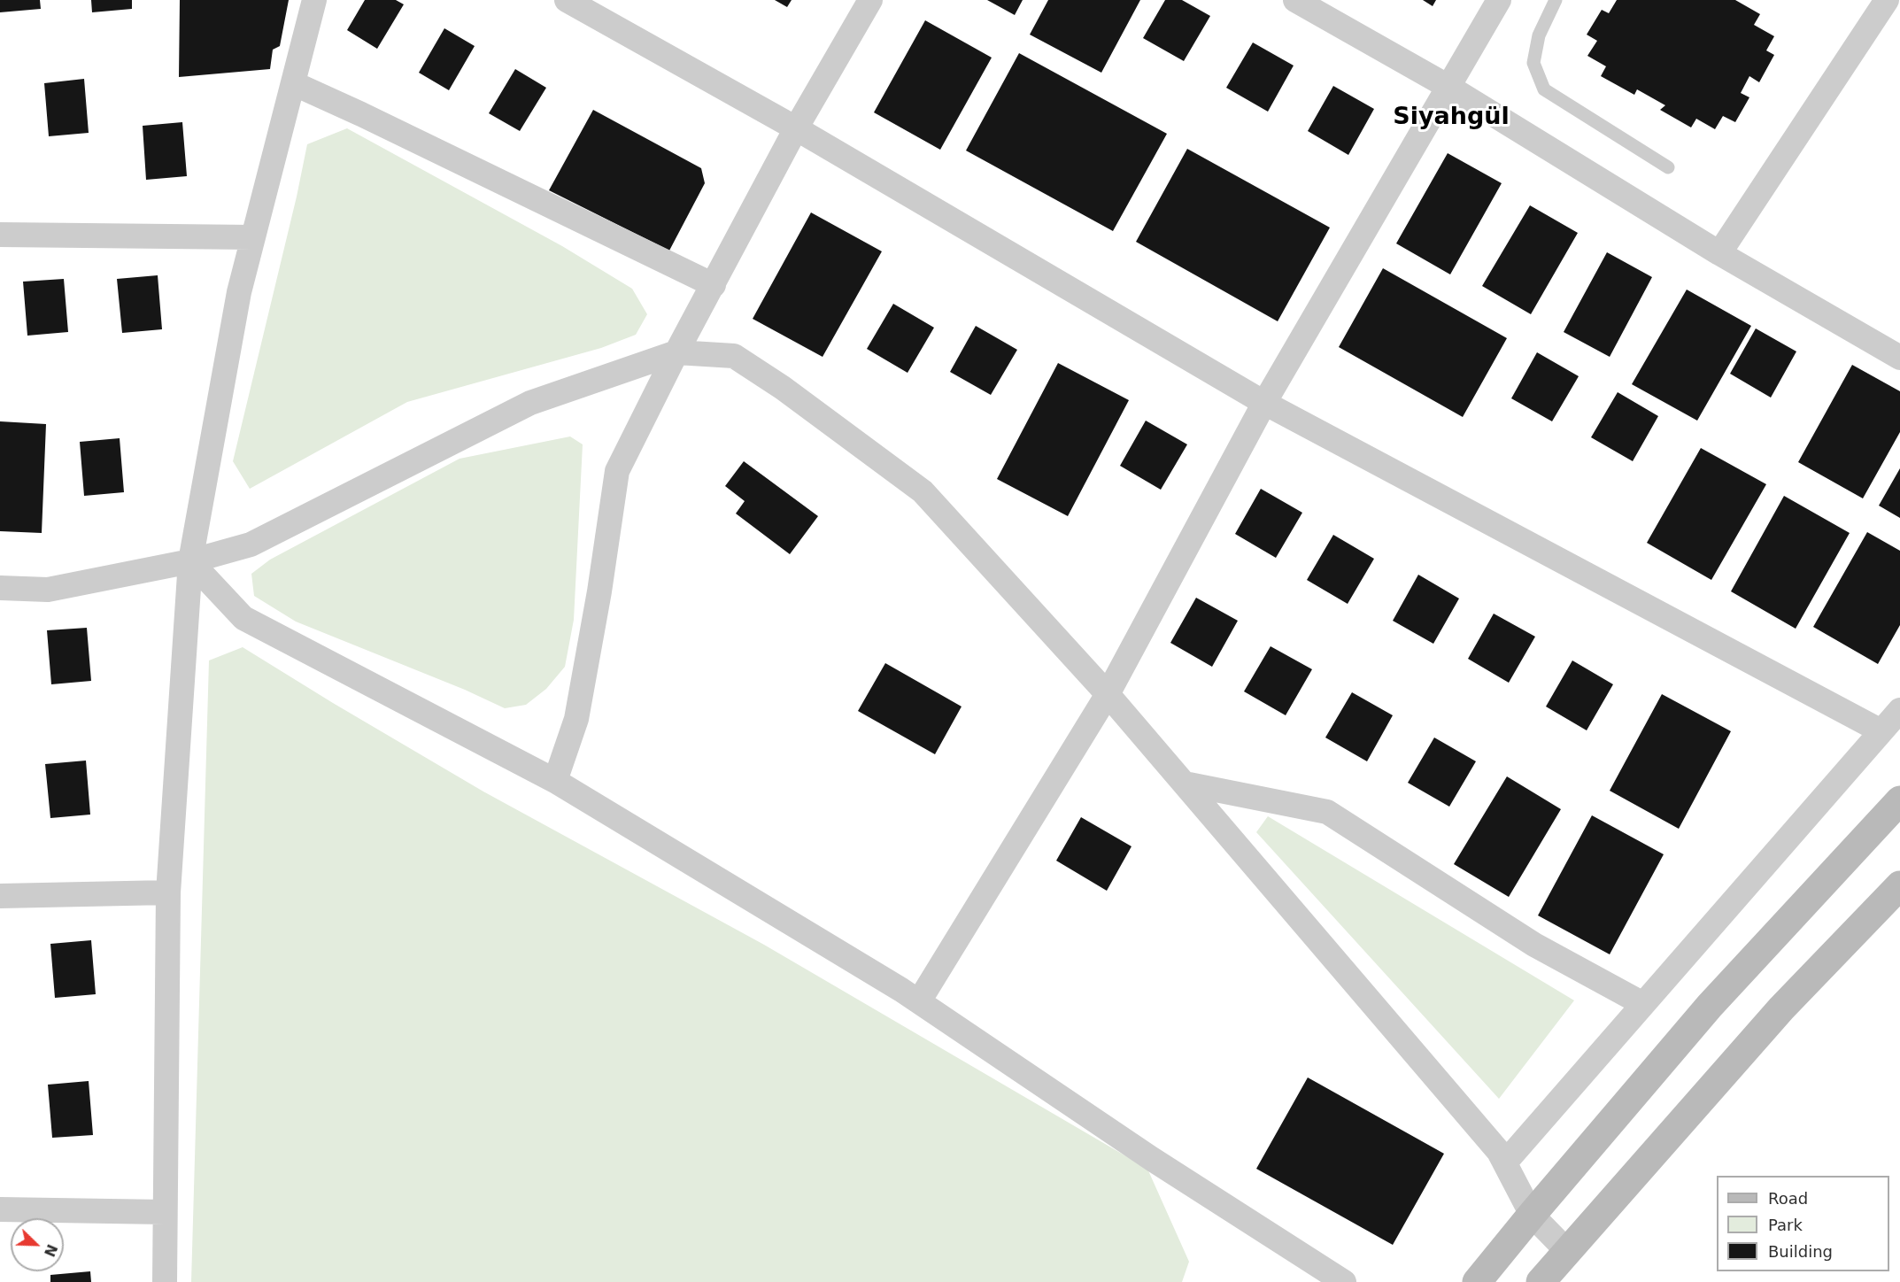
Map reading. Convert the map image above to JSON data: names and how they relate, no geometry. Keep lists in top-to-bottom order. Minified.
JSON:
{"districts":["Siyahgül"],"legend":["Road","Park","Building"],"north":"bottom right"}
